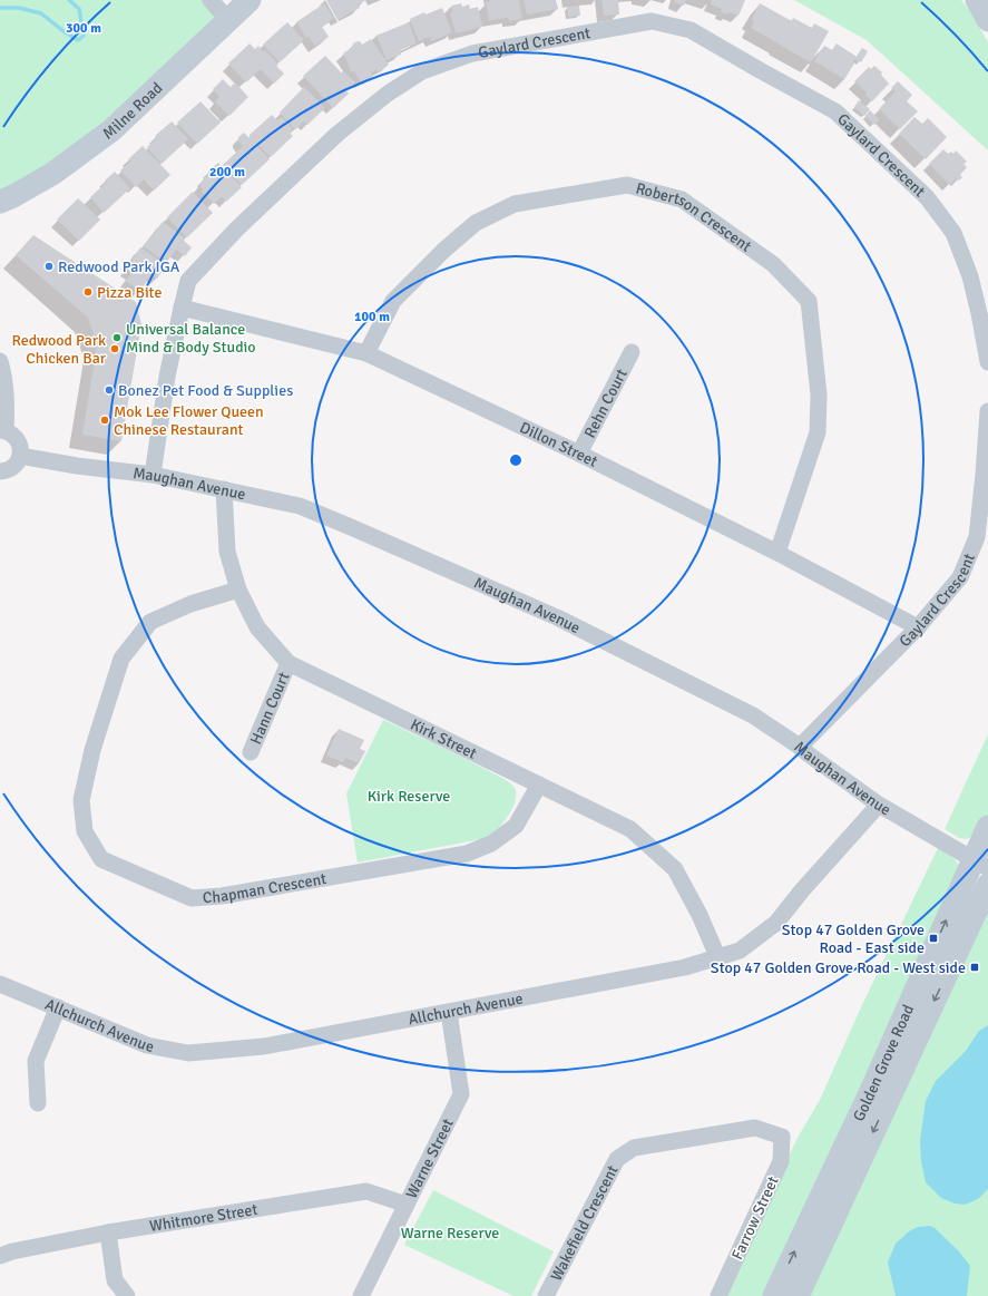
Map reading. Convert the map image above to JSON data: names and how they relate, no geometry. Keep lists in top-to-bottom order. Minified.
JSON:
{"streets":{"main road":["Milne Road","Golden Grove Road"],"street":["Gaylard Crescent","Robertson Crescent","Rehn Court","Dillon Street","Maughan Avenue","Hann Court","Kirk Street","Chapman Crescent","Allchurch Avenue","Warne Street","Whitmore Street","Farrow Street","Wakefield Crescent"]},"crossings":[["Gaylard Crescent","Dillon Street"],["Gaylard Crescent","Maughan Avenue"],["Robertson Crescent","Dillon Street"],["Rehn Court","Dillon Street"],["Maughan Avenue","Kirk Street"],["Maughan Avenue","Allchurch Avenue"],["Maughan Avenue","Golden Grove Road"],["Hann Court","Kirk Street"],["Kirk Street","Chapman Crescent"],["Kirk Street","Allchurch Avenue"],["Allchurch Avenue","Warne Street"],["Warne Street","Whitmore Street"],["Farrow Street","Wakefield Crescent"]],"parks":["Kirk Reserve","Warne Reserve"],"places":{"other":["Redwood Park IGA","Pizza Bite","Universal Balance Mind & Body Studio","Redwood Park Chicken Bar","Bonez Pet Food & Supplies","Mok Lee Flower Queen Chinese Restaurant"],"transit":["Stop 47 Golden Grove Road - East side","Stop 47 Golden Grove Road - West side"]},"rings":["300 m","200 m","100 m"]}
